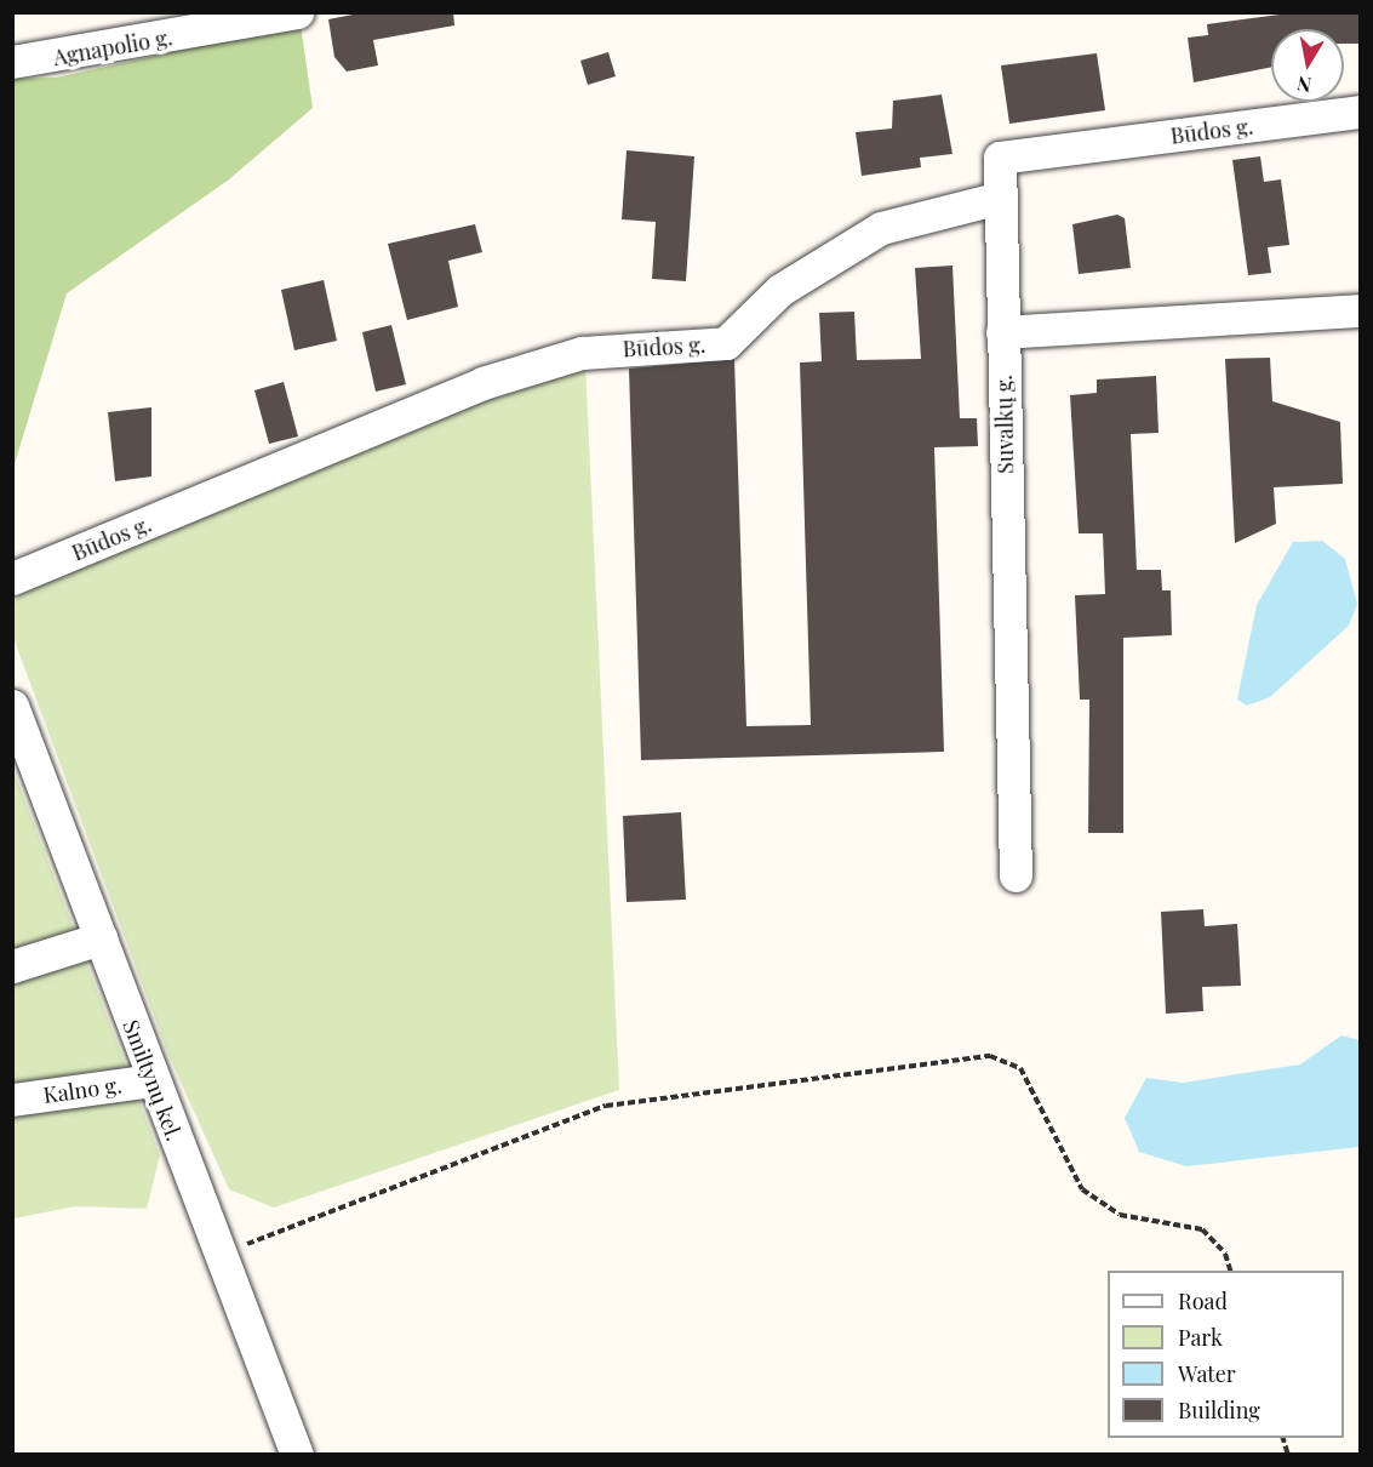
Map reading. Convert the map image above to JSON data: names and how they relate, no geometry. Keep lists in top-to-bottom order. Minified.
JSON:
{"streets":{"street":["Agnapolio g.","Būdos g.","Suvalkų g.","Smiltynų kel.","Kalno g."]},"crossings":[["Būdos g.","Suvalkų g."],["Smiltynų kel.","Kalno g."]],"legend":["Road","Park","Water","Building"],"north":"bottom"}
